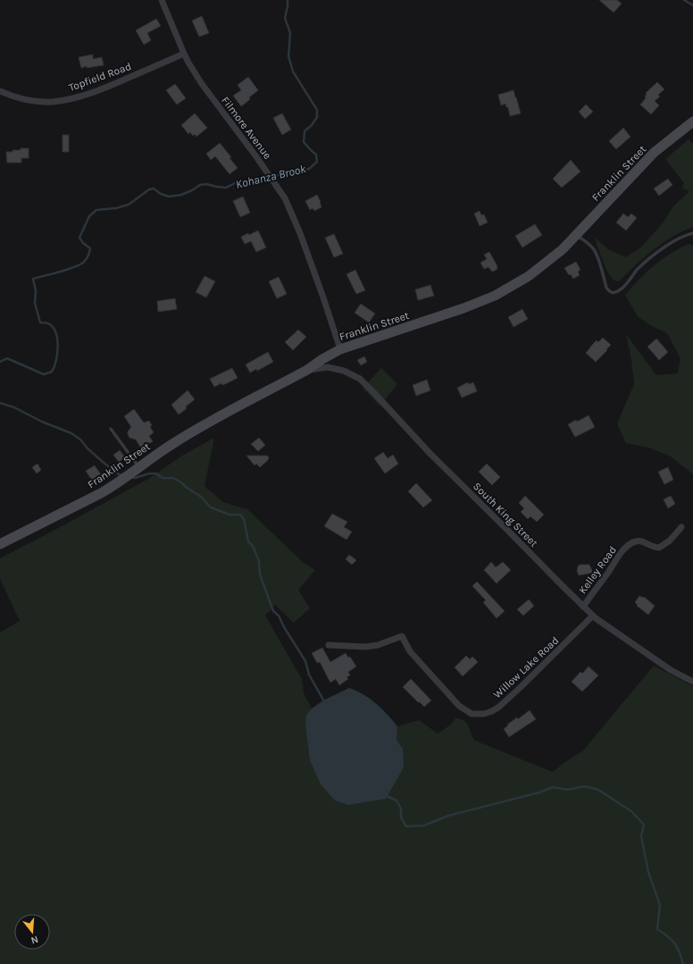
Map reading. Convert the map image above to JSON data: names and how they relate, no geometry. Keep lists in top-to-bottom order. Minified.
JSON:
{"streets":{"main road":["Franklin Street"],"street":["Topfield Road","Filmore Avenue","South King Street","Kelley Road","Willow Lake Road"]},"crossings":[["Topfield Road","Filmore Avenue"],["Filmore Avenue","Franklin Street"],["Franklin Street","South King Street"],["South King Street","Kelley Road"],["South King Street","Willow Lake Road"]],"water":["Kohanza Brook"],"north":"bottom"}
